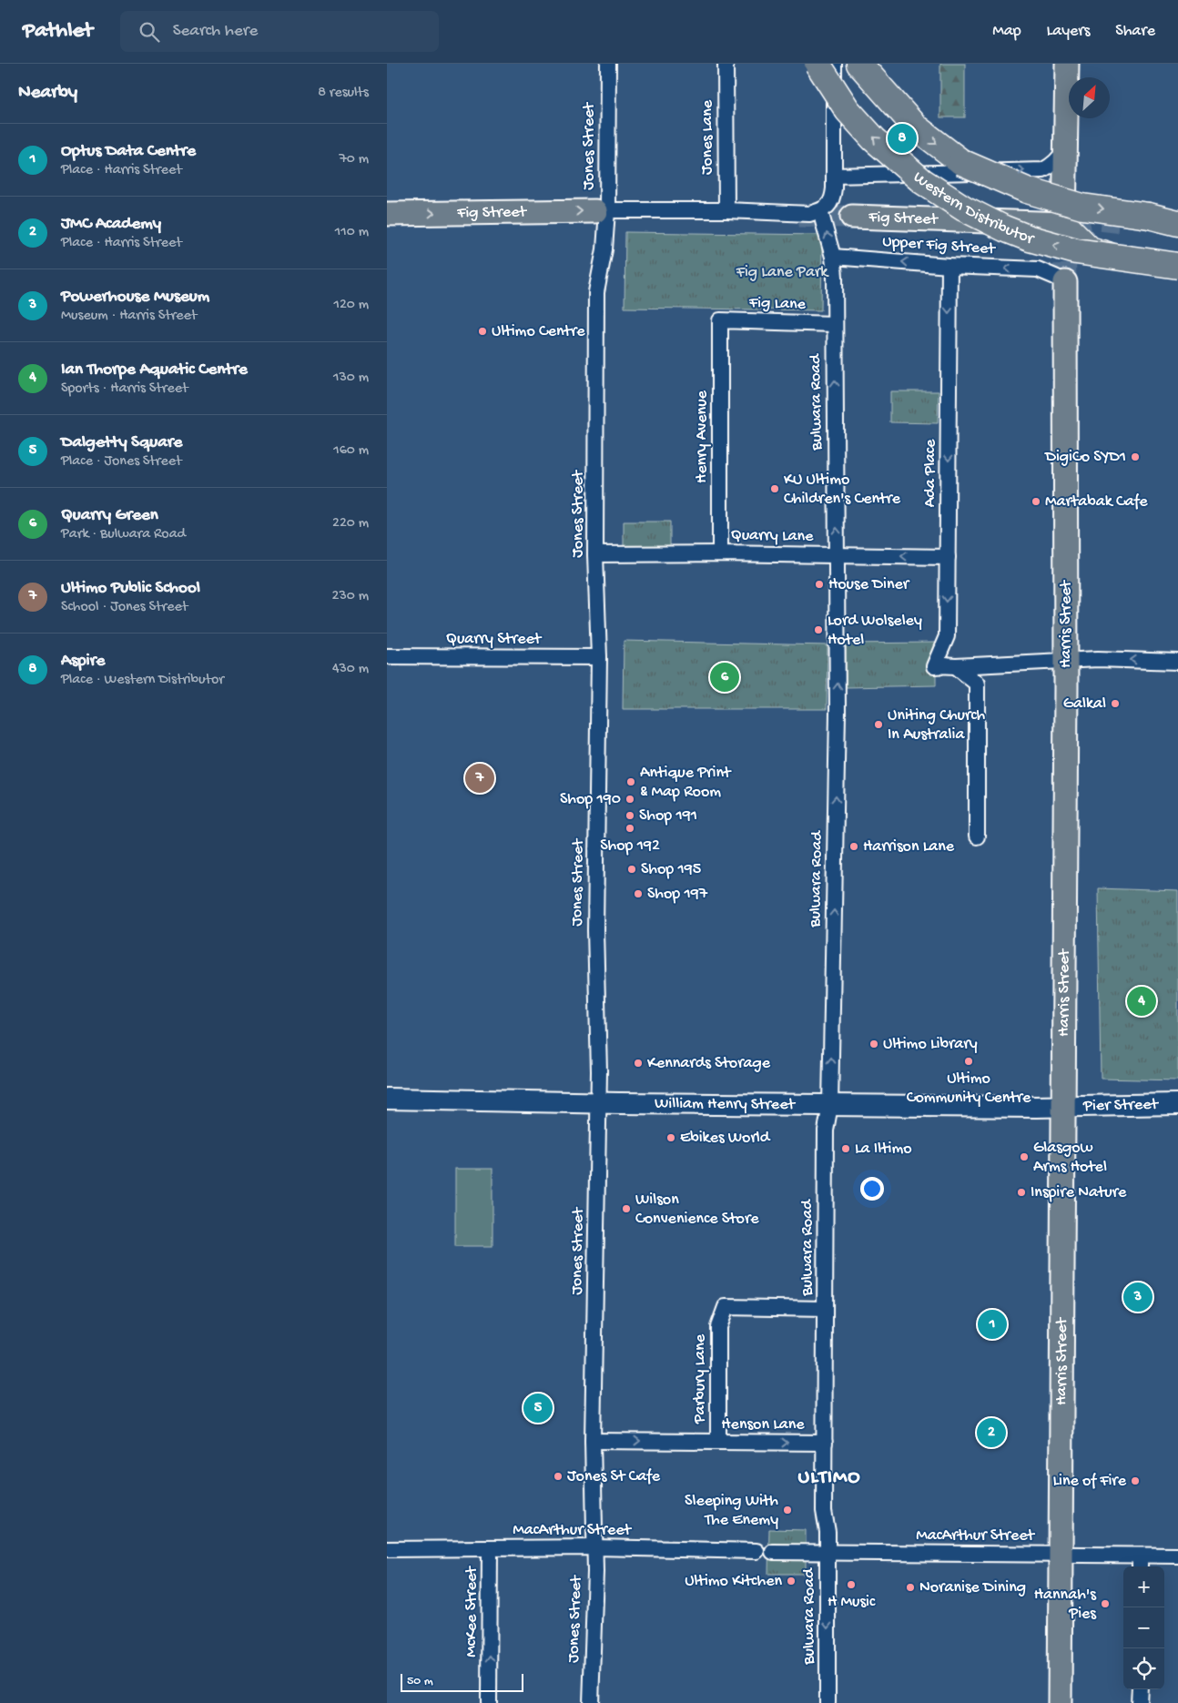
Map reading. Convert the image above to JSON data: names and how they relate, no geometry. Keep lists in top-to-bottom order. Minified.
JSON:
{"streets":{"highway":["Western Distributor"],"main road":["Fig Street","Harris Street","William Henry Street","Pier Street"],"street":["Jones Lane","Jones Street","Upper Fig Street","Fig Lane","Bulwara Road","Henry Avenue","Ada Place","Quarry Lane","Quarry Street","Parbury Lane","Henson Lane","MacArthur Street","McKee Street"]},"crossings":[["Jones Street","Fig Street"],["Jones Street","Quarry Lane"],["Jones Street","Quarry Street"],["Jones Street","William Henry Street"],["Jones Street","Henson Lane"],["Jones Street","MacArthur Street"],["Upper Fig Street","Bulwara Road"],["Upper Fig Street","Ada Place"],["Upper Fig Street","Harris Street"],["Fig Lane","Bulwara Road"],["Fig Lane","Henry Avenue"],["Bulwara Road","Quarry Lane"],["Bulwara Road","William Henry Street"],["Bulwara Road","Parbury Lane"],["Bulwara Road","Henson Lane"],["Bulwara Road","MacArthur Street"],["Henry Avenue","Quarry Lane"],["Ada Place","Quarry Lane"],["Harris Street","William Henry Street"],["Harris Street","Pier Street"],["Harris Street","MacArthur Street"],["William Henry Street","Pier Street"],["Parbury Lane","Henson Lane"],["MacArthur Street","McKee Street"]],"one_way":["Fig Street","Ada Place","Henson Lane","McKee Street"],"districts":["ULTIMO"],"parks":["Fig Lane Park"],"places":["Ultimo Centre","DigiCo SYD1","KU Ultimo Children's Centre","Martabak Cafe","House Diner","Lord Wolseley Hotel","Galkal","Uniting Church In Australia","Antique Print & Map Room","Shop 190","Shop 191","Shop 192","Harrison Lane","Shop 195","Shop 197","Ultimo Library","Ultimo Community Centre","Kennards Storage","Ebikes World","La Iltimo","Glasgow Arms Hotel","Inspire Nature","Wilson Convenience Store","Jones St Cafe","Line of Fire","Sleeping With The Enemy","Ultimo Kitchen","H Music","Noranise Dining","Hannah's Pies"],"scale_bar":"50 m","north":"top right","page":{"header":"Pathlet","search":"Search here","nav":["Map","Layers","Share"],"heading":["Nearby","8 results"],"pins":["8","6","7","4","3","1","5","2"],"list":[{"mark":"1","name":"Optus Data Centre","note":"Place · Harris Street","value":"70 m"},{"mark":"2","name":"JMC Academy","note":"Place · Harris Street","value":"110 m"},{"mark":"3","name":"Powerhouse Museum","note":"Museum · Harris Street","value":"120 m"},{"mark":"4","name":"Ian Thorpe Aquatic Centre","note":"Sports · Harris Street","value":"130 m"},{"mark":"5","name":"Dalgetty Square","note":"Place · Jones Street","value":"160 m"},{"mark":"6","name":"Quarry Green","note":"Park · Bulwara Road","value":"220 m"},{"mark":"7","name":"Ultimo Public School","note":"School · Jones Street","value":"230 m"},{"mark":"8","name":"Aspire","note":"Place · Western Distributor","value":"430 m"}],"map_buttons":["+","−"],"scale":"50 m"}}
